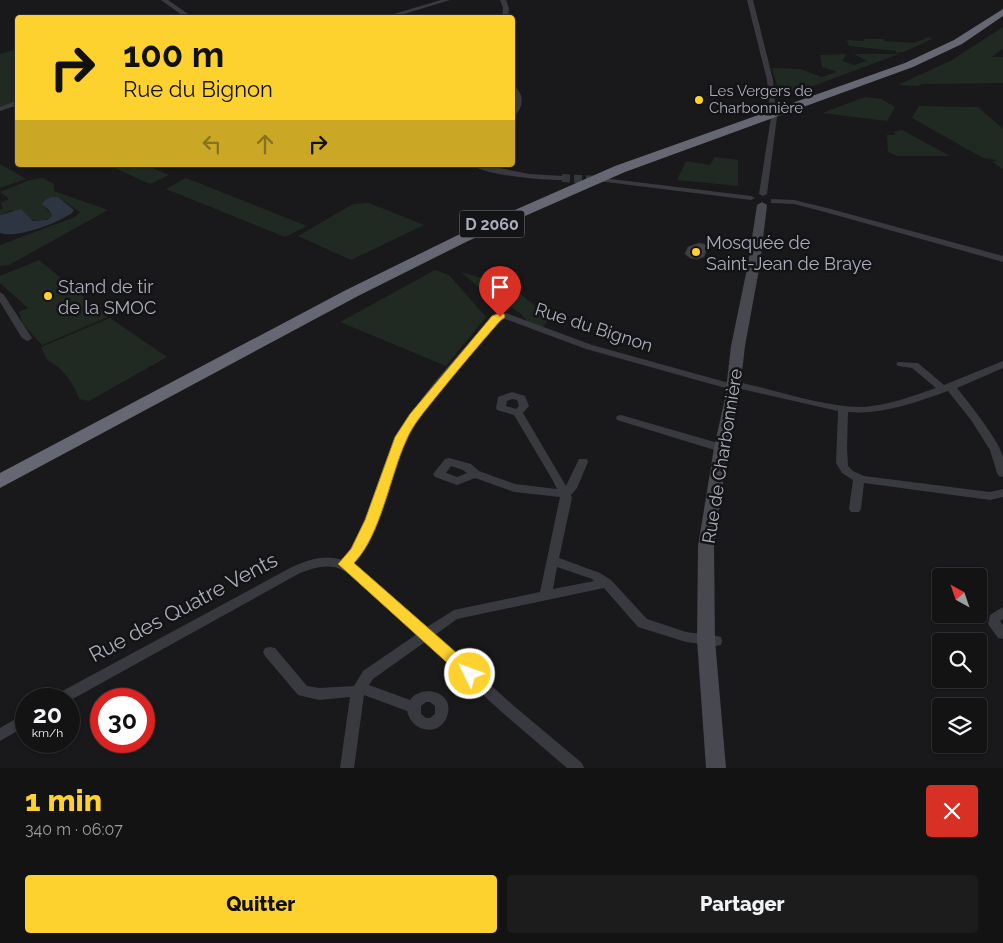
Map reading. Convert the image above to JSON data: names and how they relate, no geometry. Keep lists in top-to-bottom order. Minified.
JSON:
{"streets":{"highway":["D 2060"],"street":["Rue du Bignon","Rue de Charbonnière","Rue des Quatre Vents"]},"crossings":[["Rue du Bignon","Rue de Charbonnière"],["Rue du Bignon","Rue des Quatre Vents"]],"places":["Les Vergers de Charbonnière","Mosquée de Saint-Jean de Braye","Stand de tir de la SMOC"],"north":"top left","page":{"turn":["100 m","Rue du Bignon"],"speed":"20 km/h","limit":"30","heading":["1 min","340 m · 06:07"],"buttons":["Quitter","Partager"]}}
